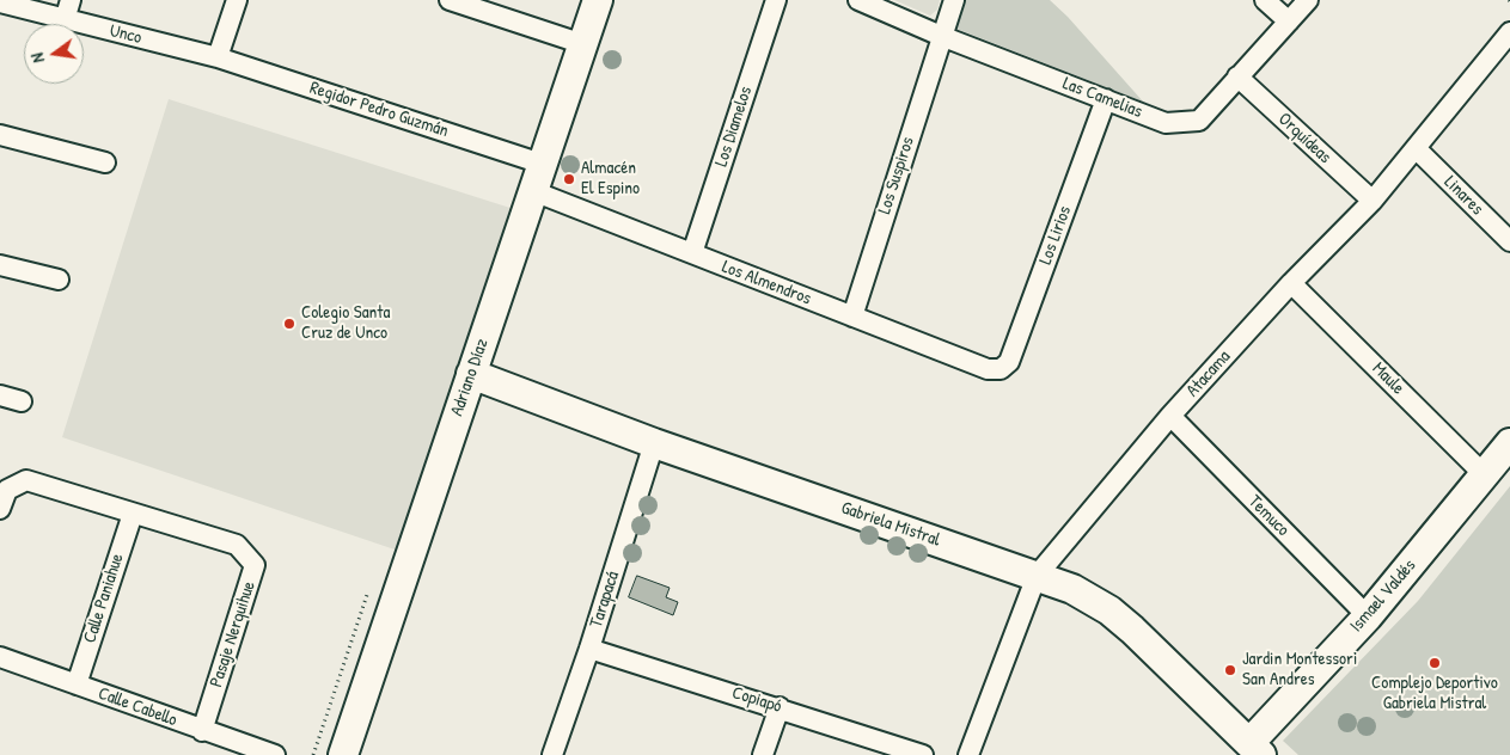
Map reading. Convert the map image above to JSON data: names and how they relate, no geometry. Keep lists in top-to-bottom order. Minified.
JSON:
{"streets":{"street":["Unco","Las Camelias","Regidor Pedro Guzmán","Los Diamelos","Orquídeas","Los Suspiros","Linares","Los Lirios","Los Almendros","Atacama","Adriano Díaz","Maule","Temuco","Gabriela Mistral","Ismael Valdés","Calle Paniahue","Tarapacá","Pasaje Nerquihue","Copiapó","Calle Cabello"]},"crossings":[["Unco","Regidor Pedro Guzmán"],["Las Camelias","Orquídeas"],["Las Camelias","Los Suspiros"],["Las Camelias","Los Lirios"],["Regidor Pedro Guzmán","Adriano Díaz"],["Los Diamelos","Los Almendros"],["Orquídeas","Atacama"],["Los Suspiros","Los Almendros"],["Linares","Atacama"],["Los Lirios","Los Almendros"],["Los Almendros","Adriano Díaz"],["Atacama","Maule"],["Atacama","Temuco"],["Atacama","Gabriela Mistral"],["Adriano Díaz","Gabriela Mistral"],["Maule","Ismael Valdés"],["Temuco","Ismael Valdés"],["Gabriela Mistral","Ismael Valdés"],["Gabriela Mistral","Tarapacá"],["Calle Paniahue","Pasaje Nerquihue"],["Calle Paniahue","Calle Cabello"],["Tarapacá","Copiapó"],["Pasaje Nerquihue","Calle Cabello"]],"places":["Almacén El Espino","Colegio Santa Cruz de Unco","Complejo Deportivo Gabriela Mistral","Jardin Montessori San Andres"],"north":"left"}
